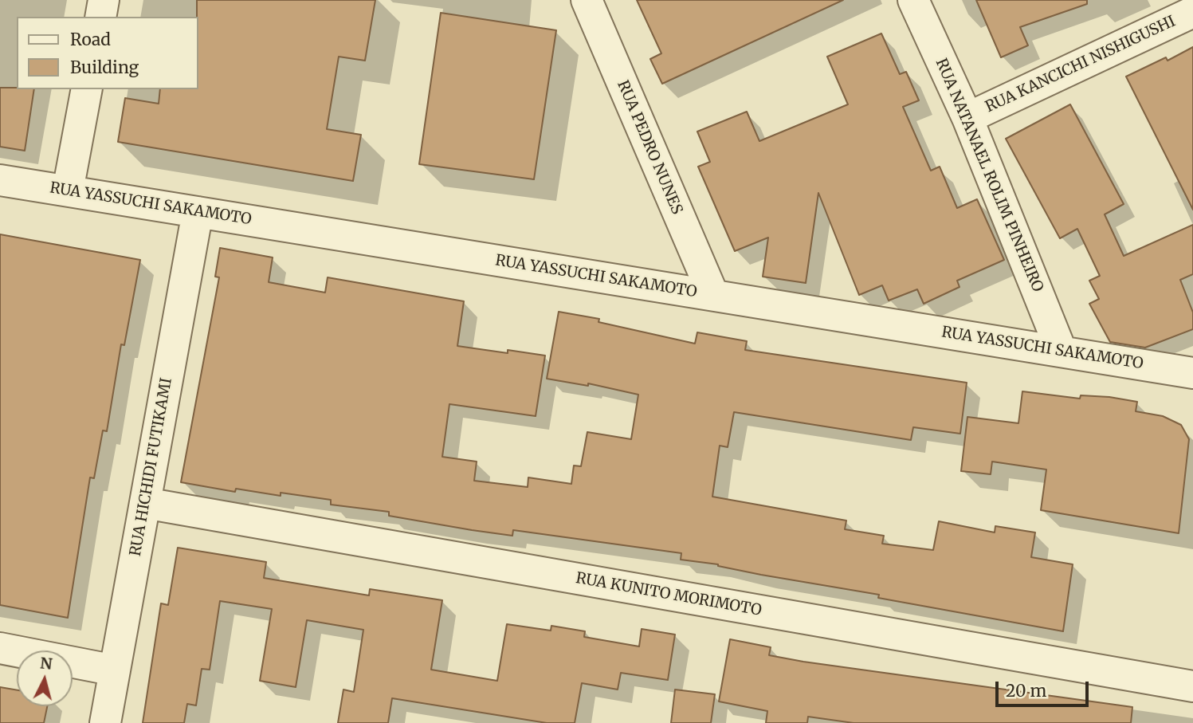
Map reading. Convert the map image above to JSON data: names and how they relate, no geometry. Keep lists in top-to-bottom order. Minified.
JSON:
{"streets":{"street":["RUA KANCICHI NISHIGUSHI","RUA PEDRO NUNES","RUA NATANAEL ROLIM PINHEIRO","RUA YASSUCHI SAKAMOTO","RUA HICHIDI FUTIKAMI","RUA KUNITO MORIMOTO"]},"crossings":[["RUA KANCICHI NISHIGUSHI","RUA NATANAEL ROLIM PINHEIRO"],["RUA PEDRO NUNES","RUA YASSUCHI SAKAMOTO"],["RUA NATANAEL ROLIM PINHEIRO","RUA YASSUCHI SAKAMOTO"],["RUA YASSUCHI SAKAMOTO","RUA HICHIDI FUTIKAMI"],["RUA HICHIDI FUTIKAMI","RUA KUNITO MORIMOTO"]],"legend":["Road","Building"],"scale_bar":"20 m","north":"top"}
